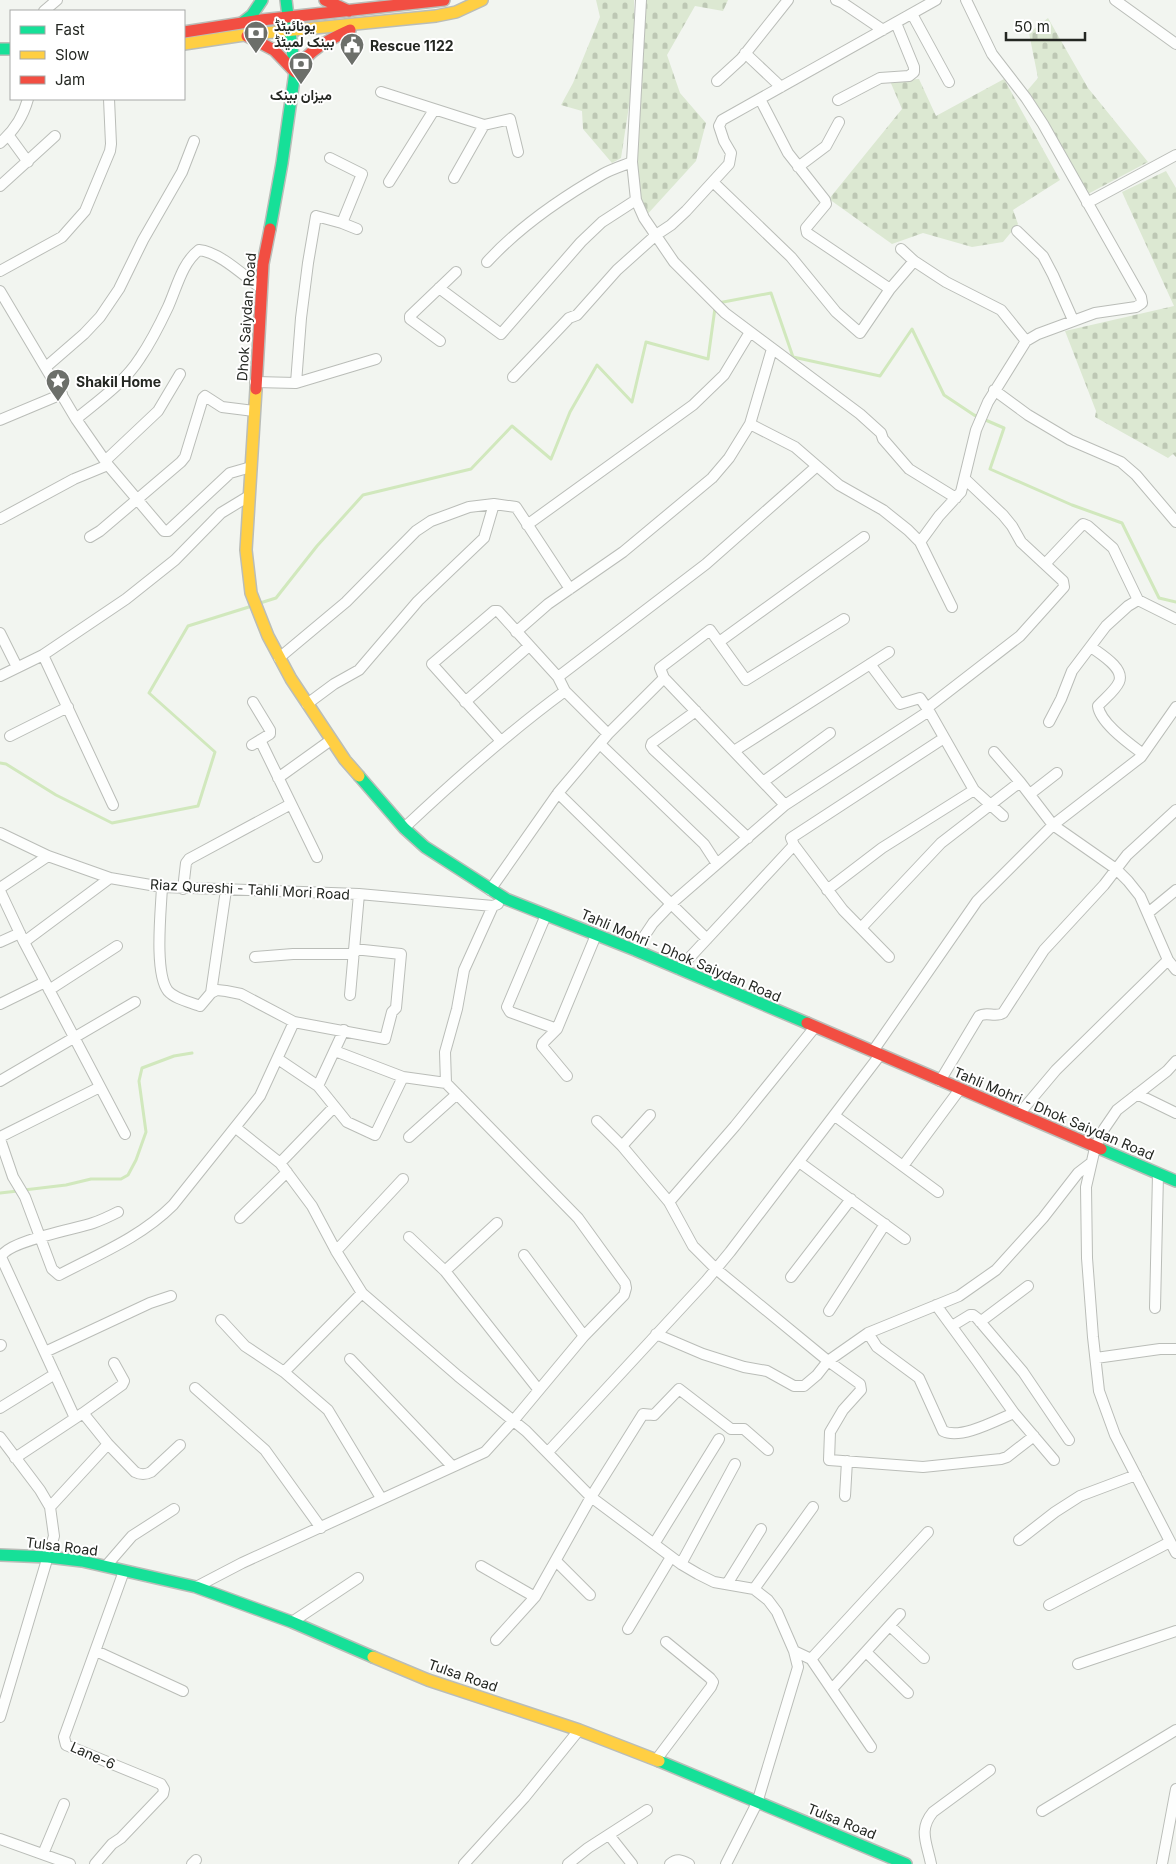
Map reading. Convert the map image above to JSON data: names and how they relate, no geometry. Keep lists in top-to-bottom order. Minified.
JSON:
{"streets":{"main road":["Dhok Saiydan Road","Tahli Mohri - Dhok Saiydan Road","Tulsa Road"],"street":["Riaz Qureshi - Tahli Mori Road","Lane-6"]},"crossings":[["Dhok Saiydan Road","Tahli Mohri - Dhok Saiydan Road"],["Riaz Qureshi - Tahli Mori Road","Tahli Mohri - Dhok Saiydan Road"],["Tulsa Road","Lane-6"]],"places":{"bank":["یونائیٹڈ بینک لمیٹڈ","میزان بینک"],"public building":["Rescue 1122"],"place":["Shakil Home"]},"legend":["Fast","Slow","Jam"],"scale_bar":"50 m"}
